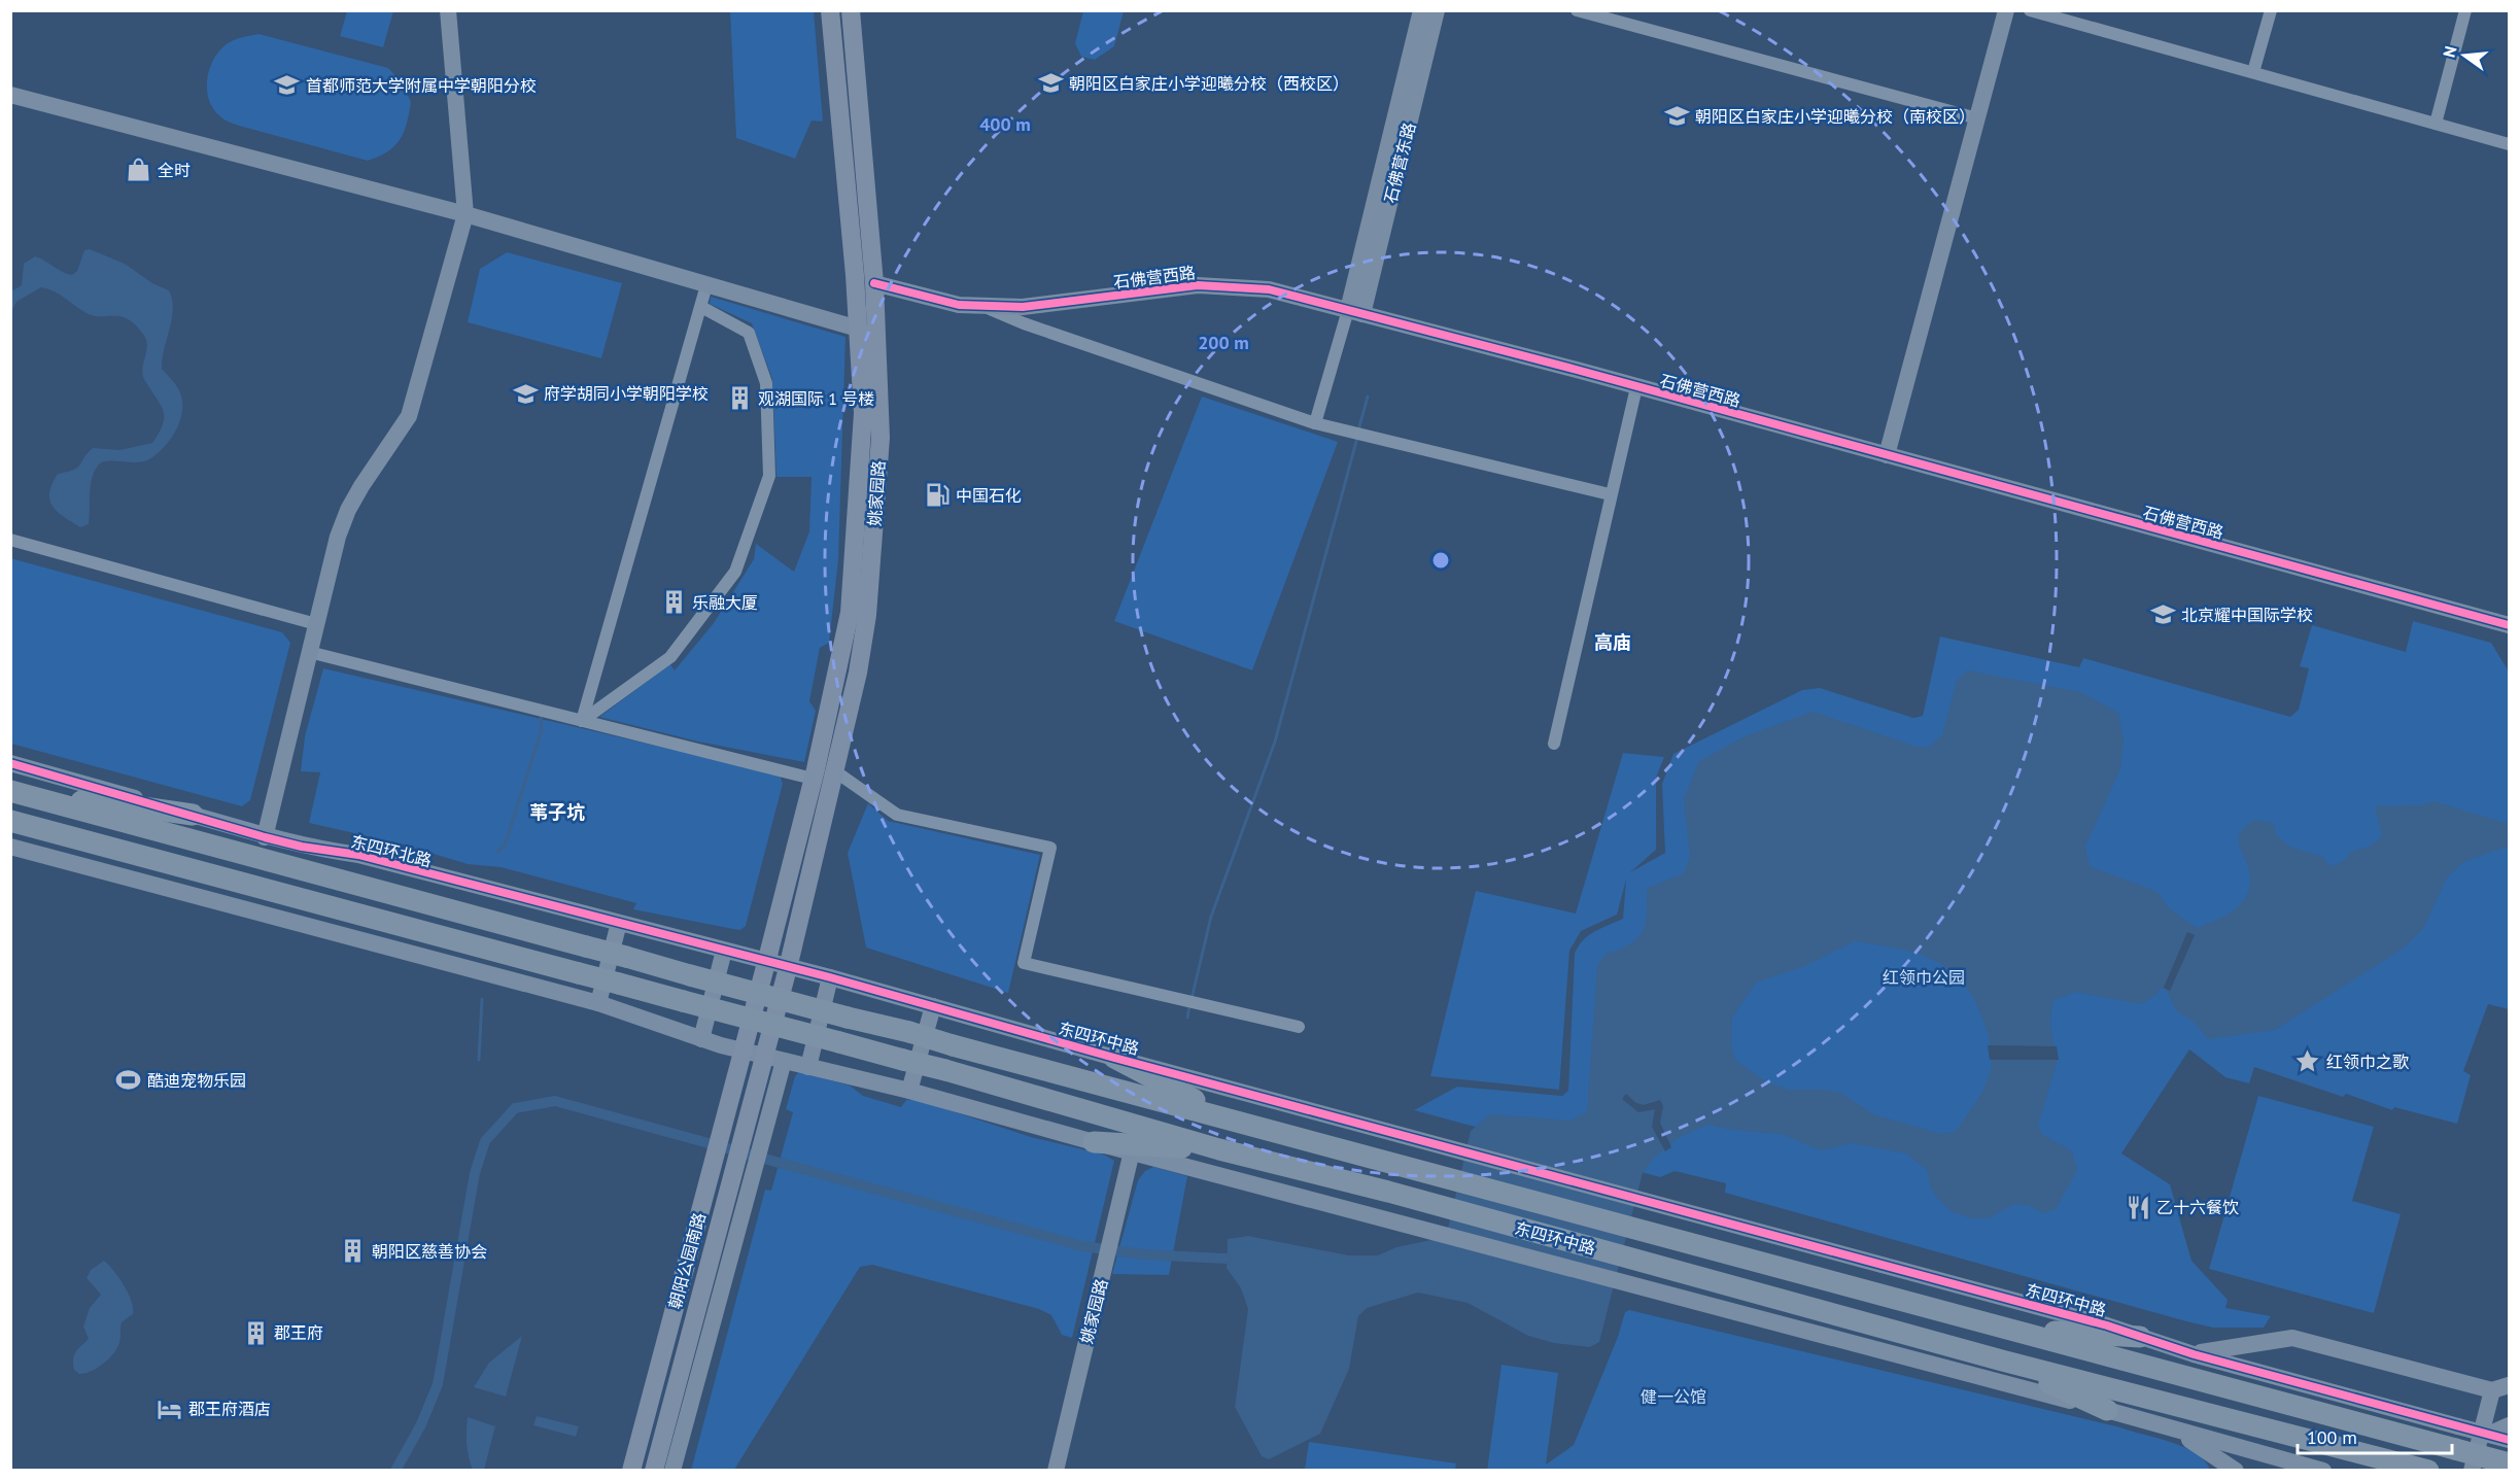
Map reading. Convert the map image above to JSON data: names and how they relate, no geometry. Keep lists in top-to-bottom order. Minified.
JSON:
{"streets":{"highway":["东四环中路"],"main road":["姚家园路","朝阳公园南路"],"street":["石佛营东路","石佛营西路","东四环北路"]},"crossings":[["石佛营东路","石佛营西路"],["石佛营西路","姚家园路"],["姚家园路","东四环北路"],["姚家园路","东四环中路"],["姚家园路","朝阳公园南路"],["东四环北路","东四环中路"]],"districts":["高庙","苇子坑"],"parks":["红领巾公园","健一公馆"],"places":{"school or university":["朝阳区白家庄小学迎曦分校（西校区）","首都师范大学附属中学朝阳分校","朝阳区白家庄小学迎曦分校（南校区）","府学胡同小学朝阳学校","北京耀中国际学校"],"shop":["全时"],"building":["观湖国际 1 号楼","乐融大厦","朝阳区慈善协会","郡王府"],"fuel station":["中国石化"],"place":["红领巾之歌"],"sports":["酷迪宠物乐园"],"restaurant":["乙十六餐饮"],"hotel":["郡王府酒店"]},"scale_bar":"100 m","north":"left","rings":["400 m","200 m"]}
